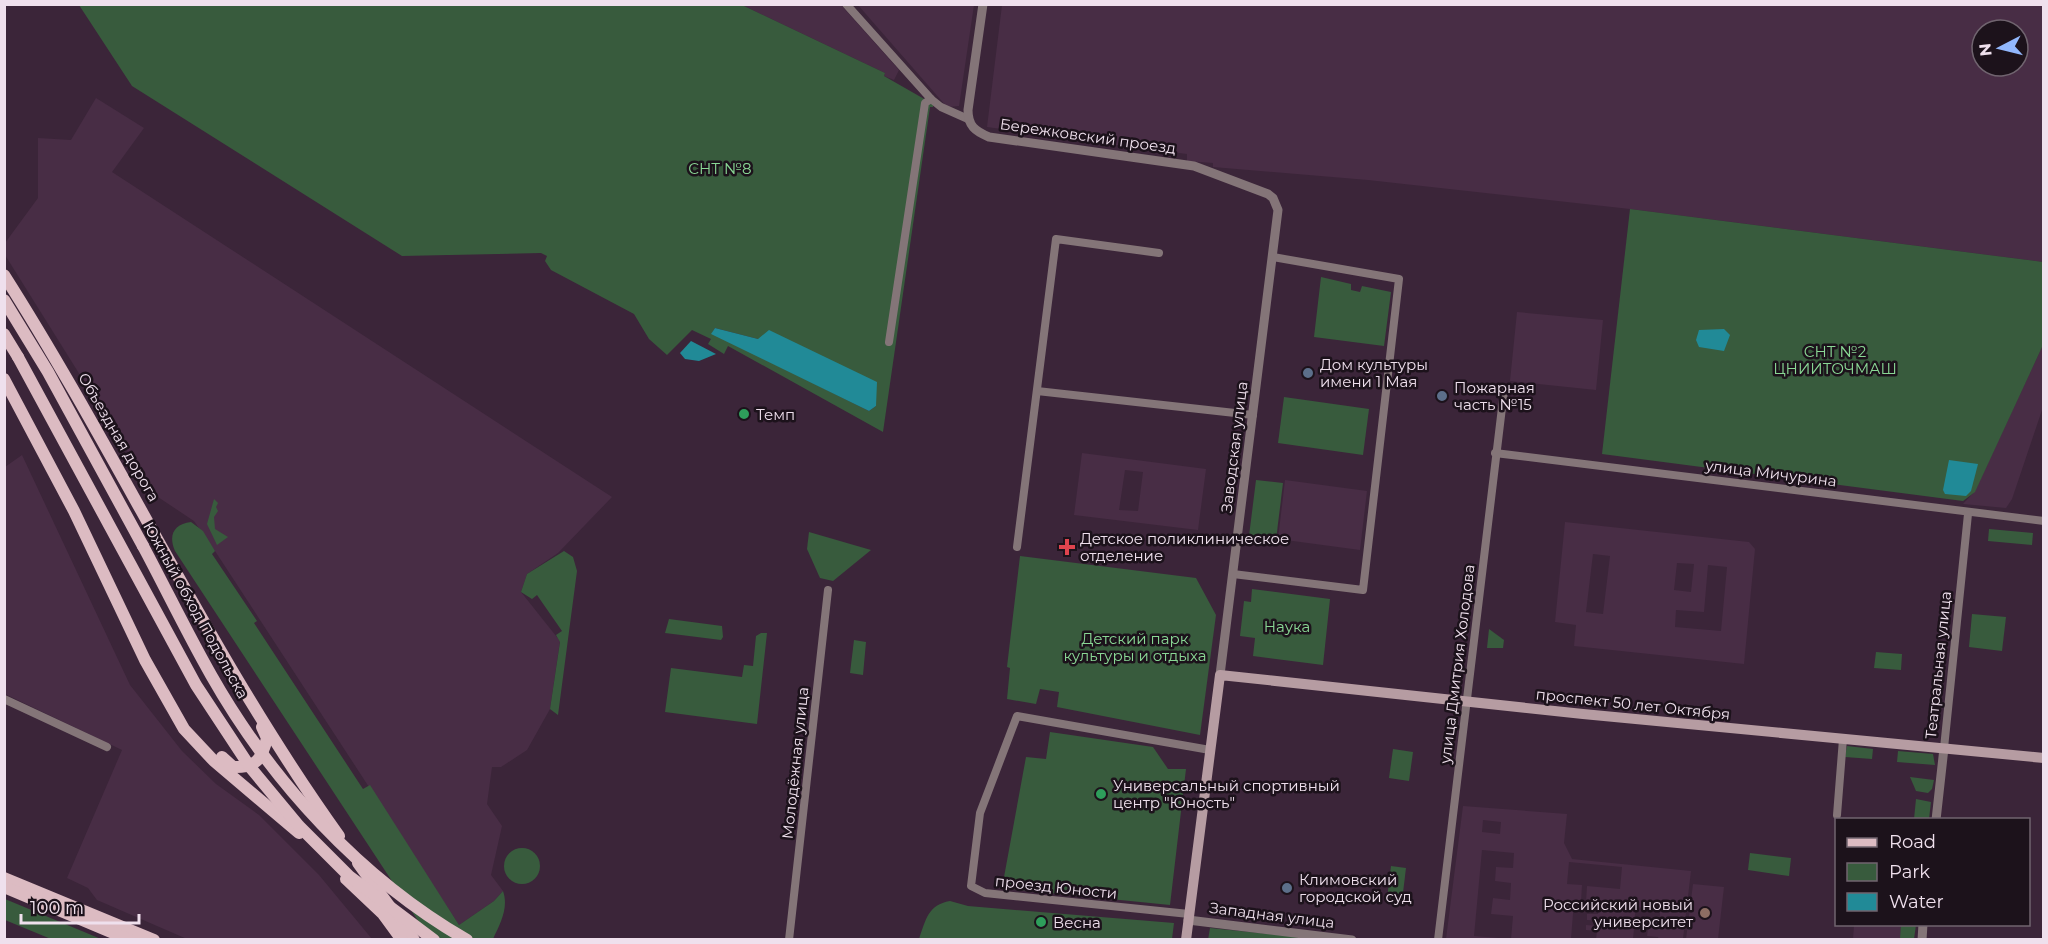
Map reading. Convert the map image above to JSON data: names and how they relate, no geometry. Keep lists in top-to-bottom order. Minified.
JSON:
{"streets":{"main road":["Объездная дорога","Заводская улица","Южный обход Подольска","проспект 50 лет Октября"],"street":["Бережковский проезд","улица Мичурина","улица Дмитрия Холодова","Театральная улица","Молодёжная улица","проезд Юности","Западная улица"]},"crossings":[["Бережковский проезд","Заводская улица"],["Заводская улица","проспект 50 лет Октября"],["Заводская улица","проезд Юности"],["Заводская улица","Западная улица"],["улица Мичурина","улица Дмитрия Холодова"],["улица Мичурина","Театральная улица"],["улица Дмитрия Холодова","проспект 50 лет Октября"],["Театральная улица","проспект 50 лет Октября"],["проезд Юности","Западная улица"]],"parks":["СНТ №8","СНТ №2 ЦНИИТОЧМАШ","Наука","Детский парк культуры и отдыха"],"places":{"other":["Дом культуры имени 1 Мая","Пожарная часть №15","Темп","Универсальный спортивный центр \"Юность\"","Климовский городской суд","Российский новый университет","Весна"],"health":["Детское поликлиническое отделение"]},"legend":["Road","Park","Water"],"scale_bar":"100 m","north":"left"}
